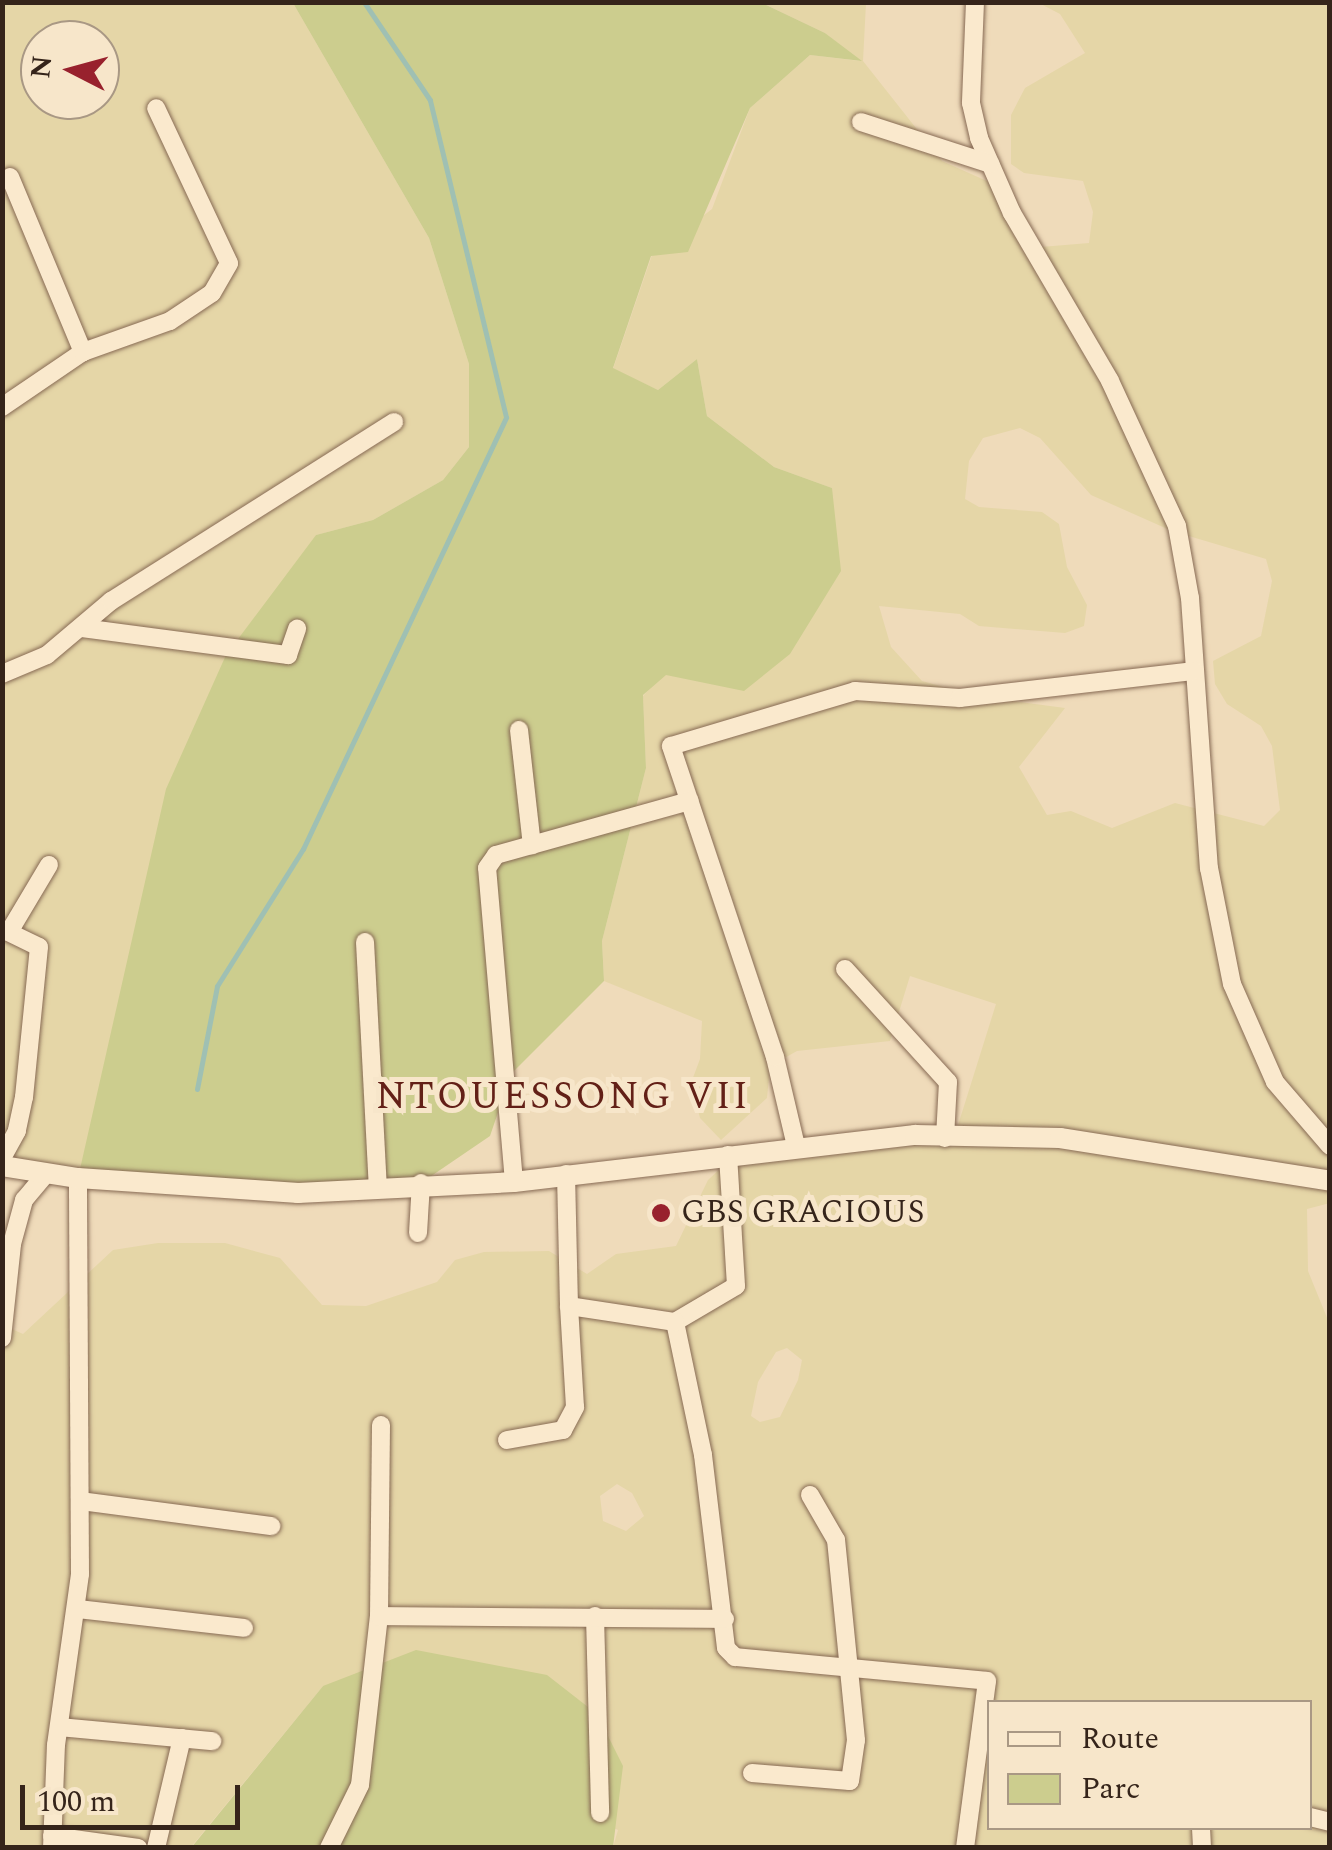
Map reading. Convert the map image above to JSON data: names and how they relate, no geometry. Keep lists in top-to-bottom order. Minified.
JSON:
{"districts":["NTOUESSONG VII"],"places":["GBS GRACIOUS"],"legend":["Route","Parc"],"scale_bar":"100 m","north":"left"}
